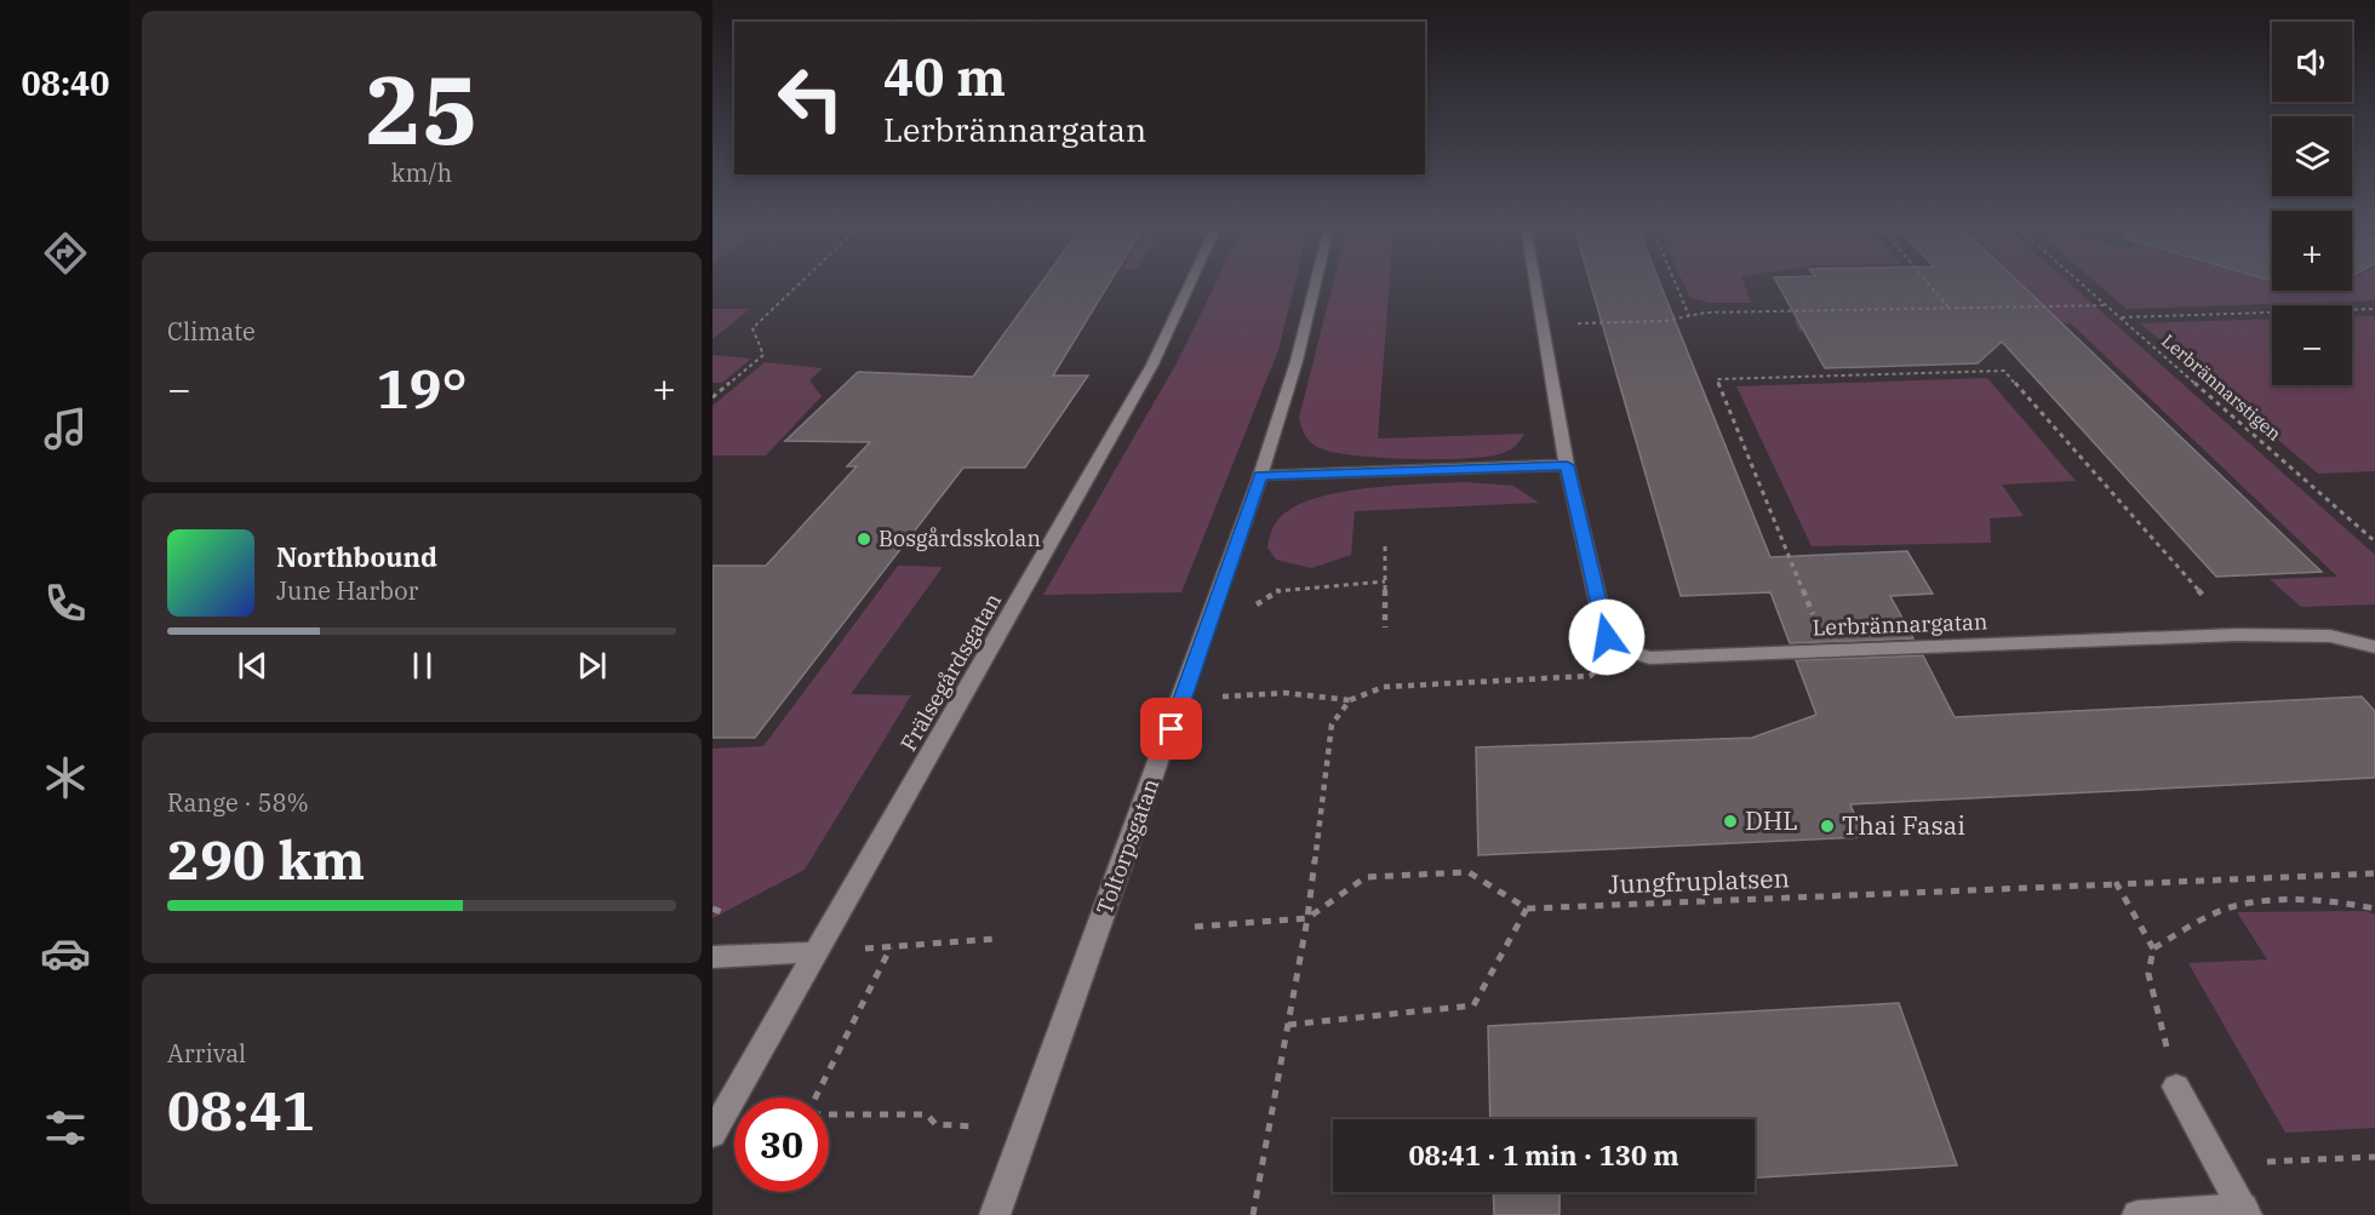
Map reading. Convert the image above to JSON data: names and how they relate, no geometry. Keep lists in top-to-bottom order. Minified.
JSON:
{"streets":{"street":["Lerbrännargatan","Frälsegårdsgatan","Toltorpsgatan"],"path":["Lerbrännarstigen","Jungfruplatsen"]},"places":["Bosgårdsskolan","DHL","Thai Fasai"],"page":{"tabs":"08:40","tile":[["25","km/h"],"Climate",["Range · 58%","290 km"],["Arrival","08:41"]],"map_buttons":["+","−"],"turn":["40 m","Lerbrännargatan"],"heat":["−","19°","+"],"song":["Northbound","June Harbor"],"limit":"30","trip":"08:41 · 1 min · 130 m"}}
